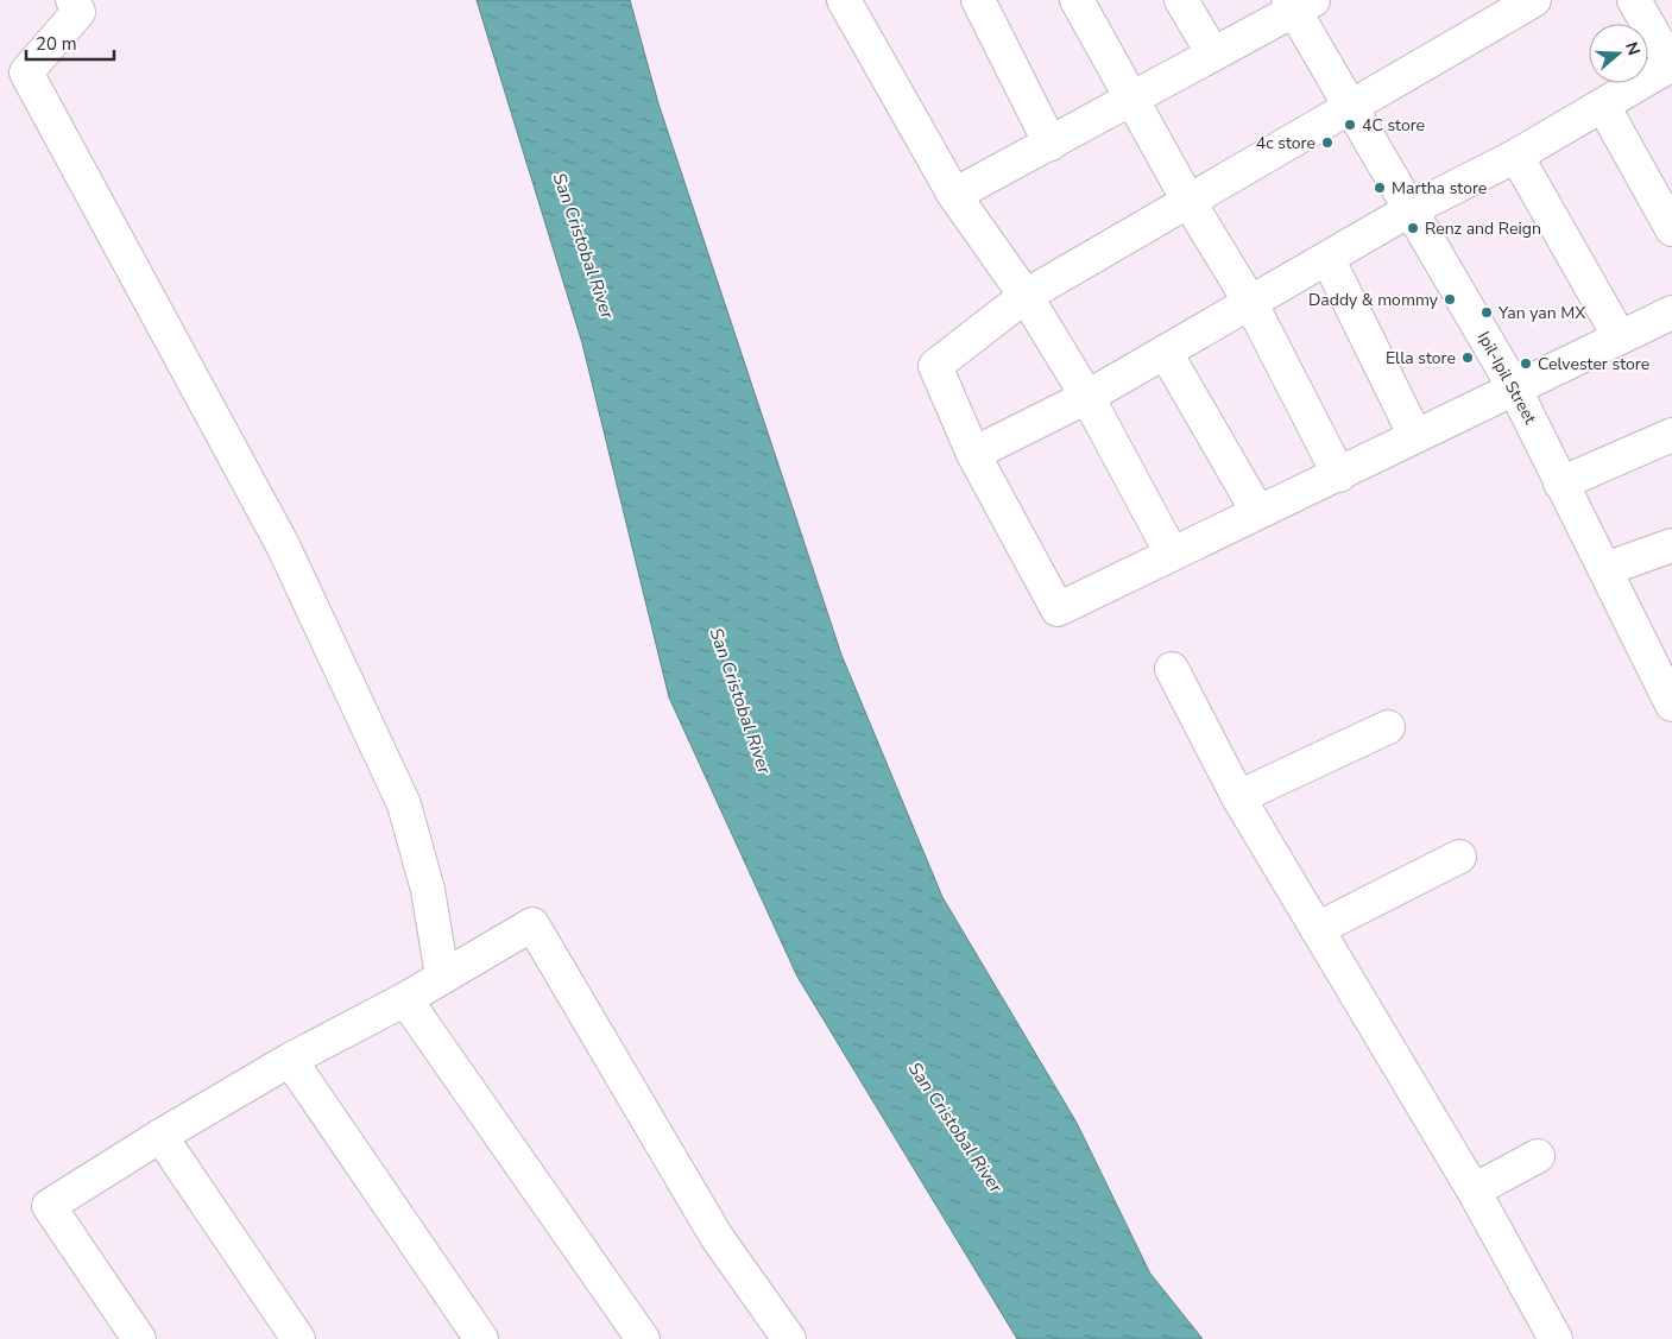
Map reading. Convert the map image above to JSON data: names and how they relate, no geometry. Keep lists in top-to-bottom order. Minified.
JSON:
{"streets":{"street":["Ipil-Ipil Street"]},"water":["San Cristobal River"],"places":["4C store","4c store","Martha store","Renz and Reign","Daddy & mommy","Yan yan MX","Ella store","Celvester store"],"scale_bar":"20 m","north":"right"}
